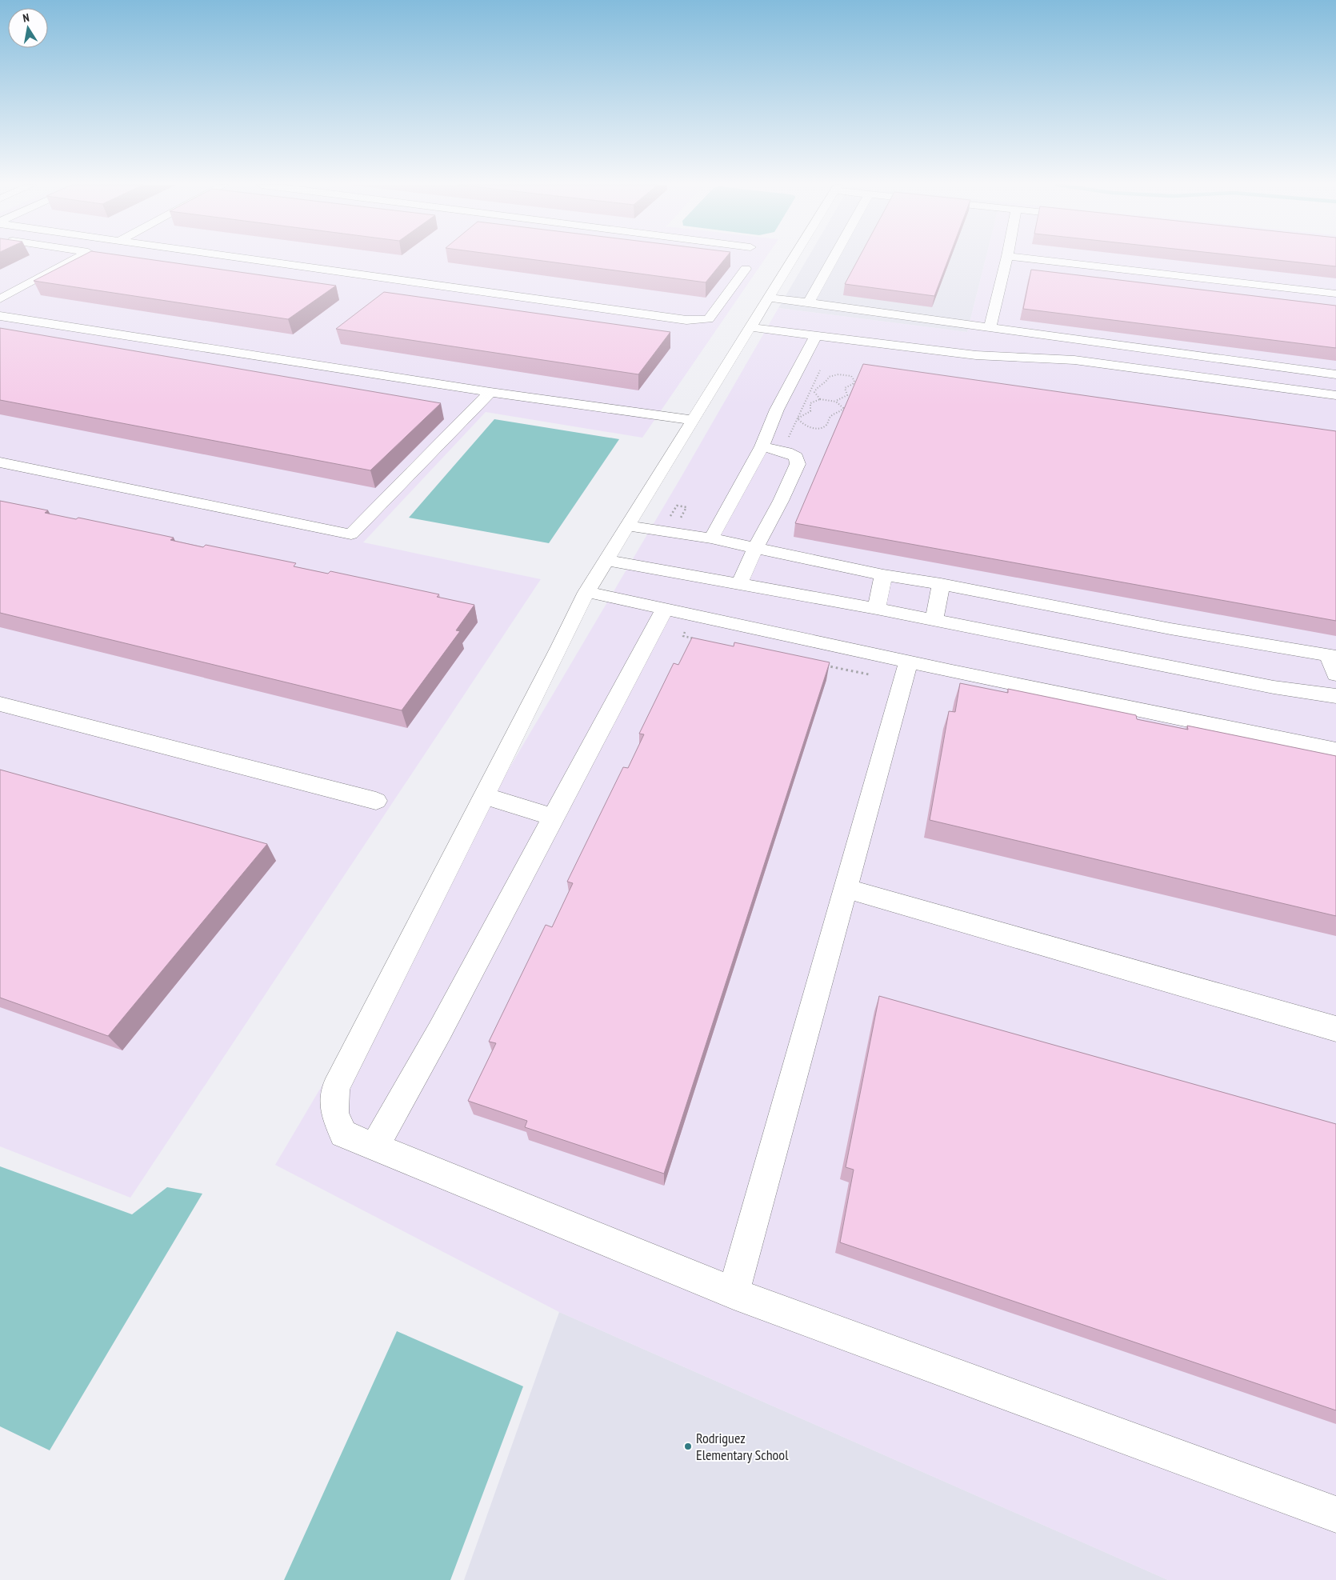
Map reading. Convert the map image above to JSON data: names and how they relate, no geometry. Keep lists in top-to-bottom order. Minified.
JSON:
{"places":["Rodriguez Elementary School"],"north":"top"}
